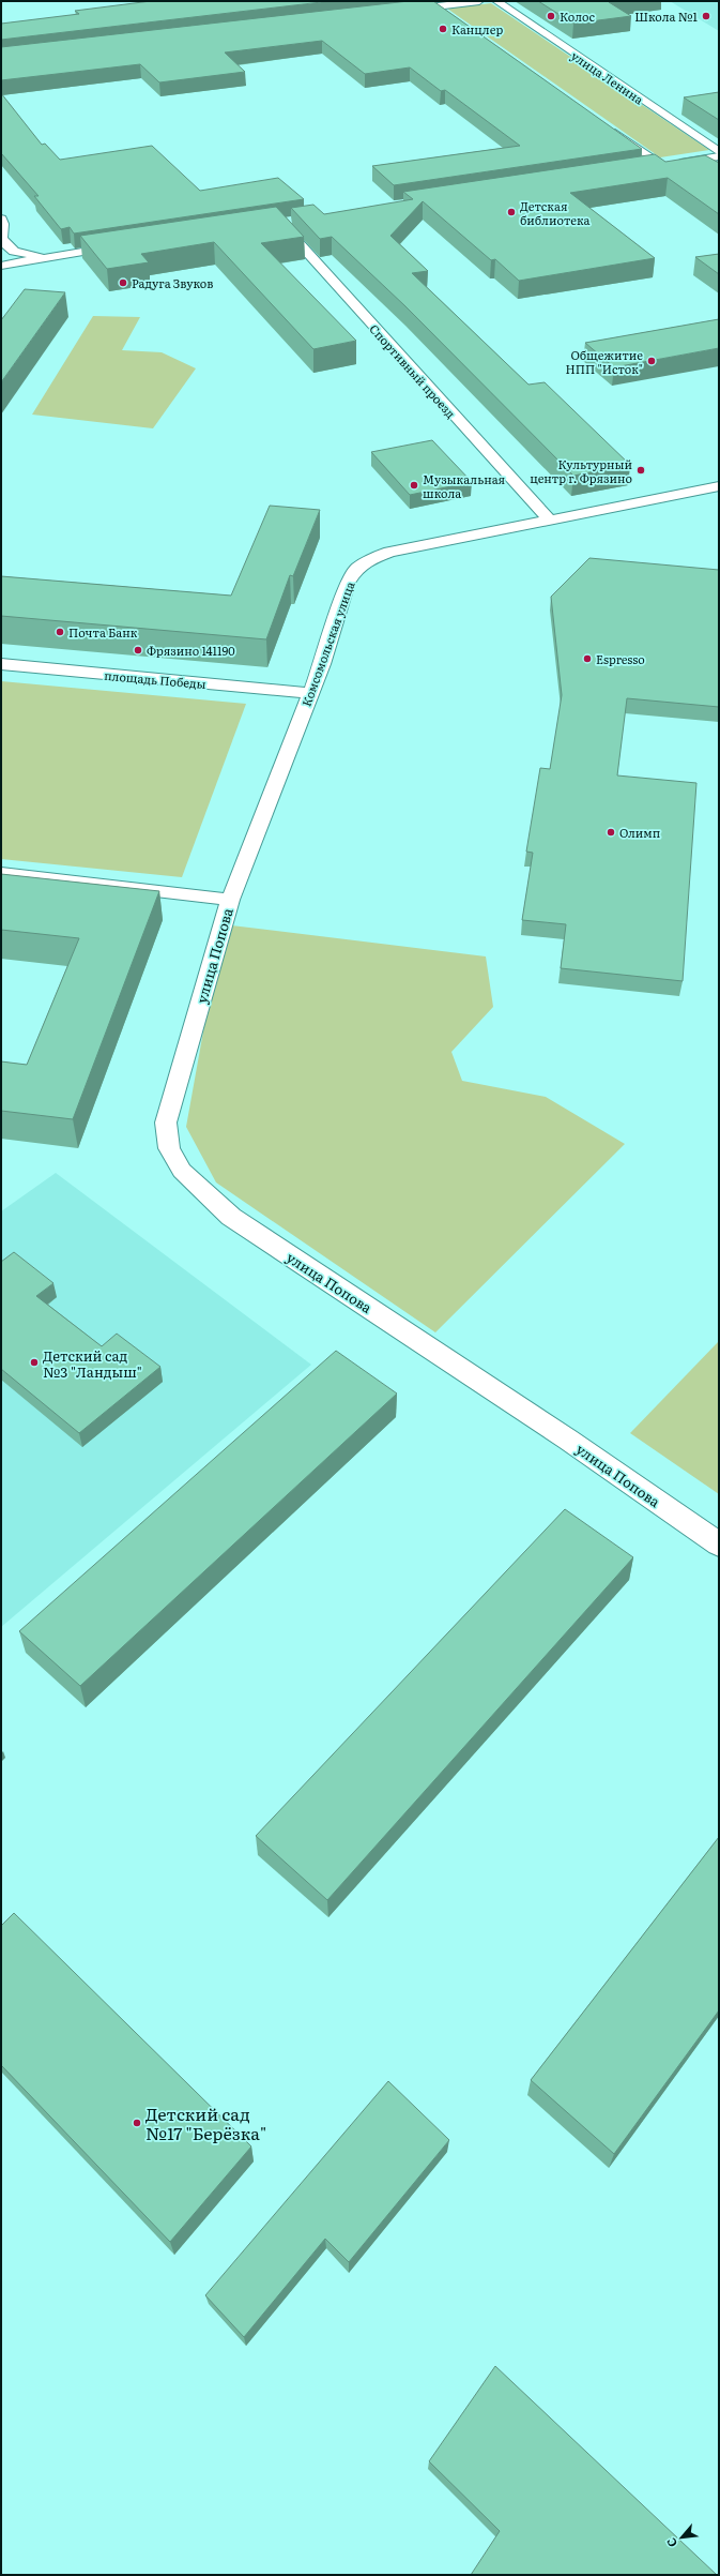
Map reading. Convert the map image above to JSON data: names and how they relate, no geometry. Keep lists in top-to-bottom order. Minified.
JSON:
{"streets":{"street":["улица Ленина","Спортивный проезд","Комсомольская улица","площадь Победы","улица Попова"]},"crossings":[["Спортивный проезд","Комсомольская улица"],["Комсомольская улица","площадь Победы"],["Комсомольская улица","улица Попова"]],"places":["Колос","Школа №1","Канцлер","Детская библиотека","Радуга Звуков","Общежитие НПП \"Исток\"","Культурный центр г. Фрязино","Музыкальная школа","Почта Банк","Фрязино 141190","Espresso","Олимп","Детский сад №3 \"Ландыш\"","Детский сад №17 \"Берёзка\""],"north":"bottom left"}
